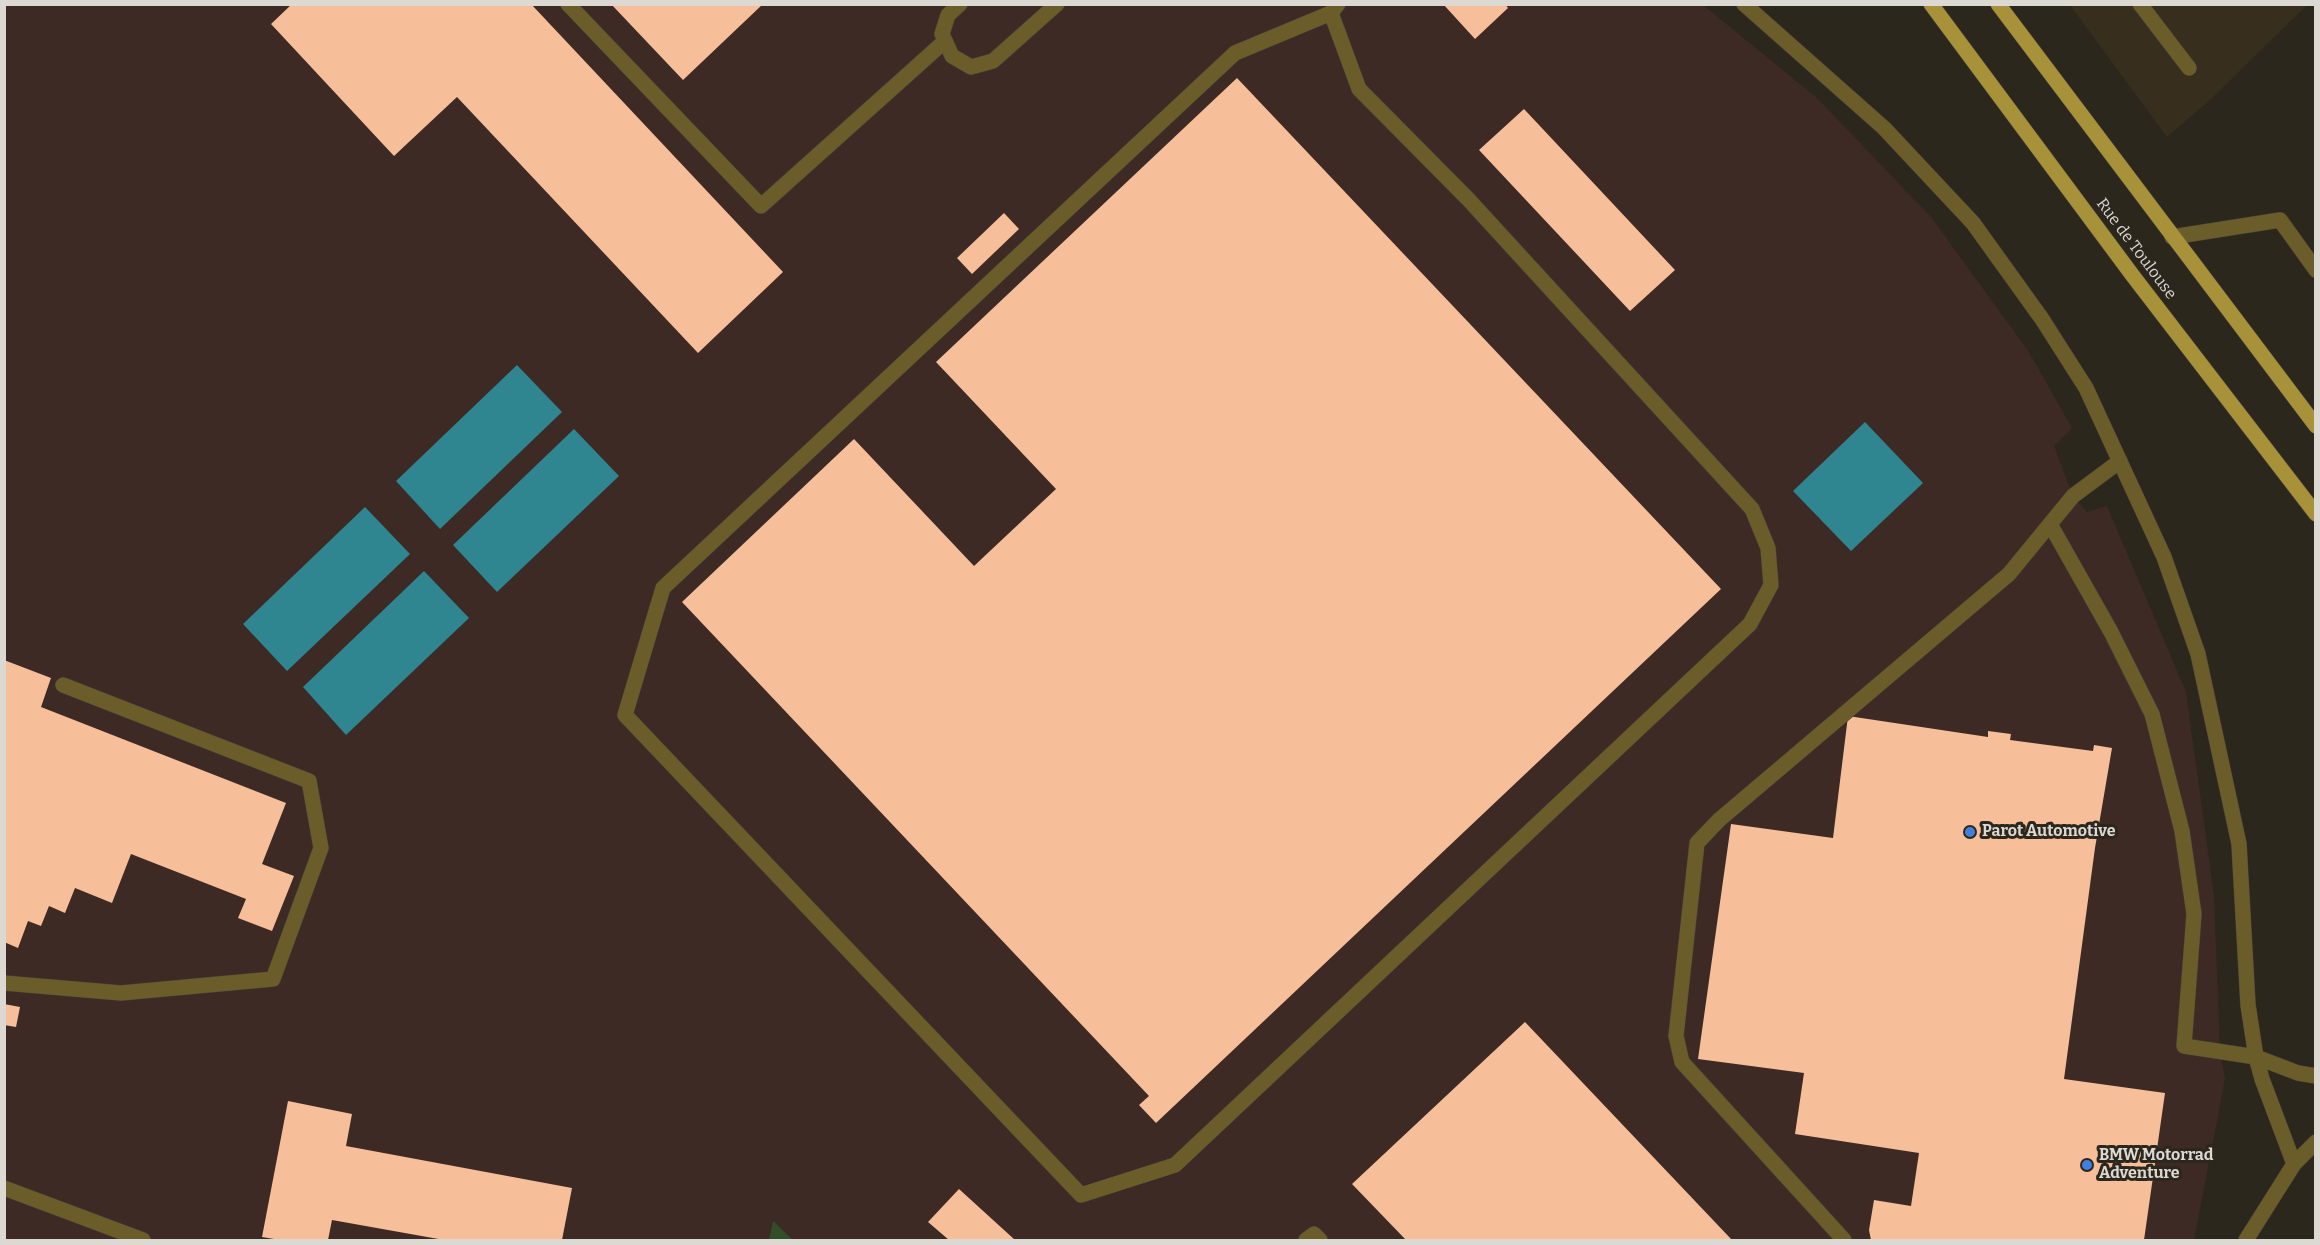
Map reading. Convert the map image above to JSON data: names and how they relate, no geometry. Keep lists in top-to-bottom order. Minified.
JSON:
{"streets":{"main road":["Rue de Toulouse"]},"places":["Parot Automotive","BMW Motorrad Adventure"]}
